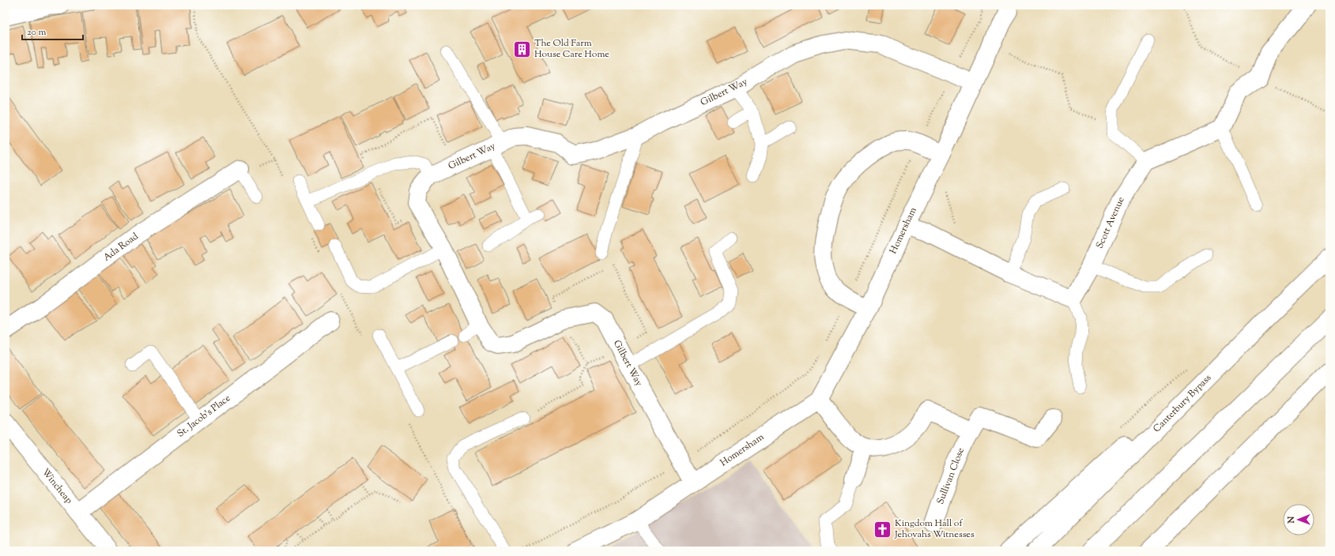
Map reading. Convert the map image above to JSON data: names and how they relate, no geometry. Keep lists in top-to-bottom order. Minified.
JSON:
{"streets":{"main road":["Gilbert Way","Scott Avenue","Homersham","Ada Road","Canterbury Bypass","St. Jacob's Place","Sullivan Close","Wincheap"]},"crossings":[["Gilbert Way","Homersham"],["St. Jacob's Place","Wincheap"]],"places":{"building":["The Old Farm House Care Home"],"church":["Kingdom Hall of Jehovahs Witnesses"]},"scale_bar":"20 m","north":"left"}
